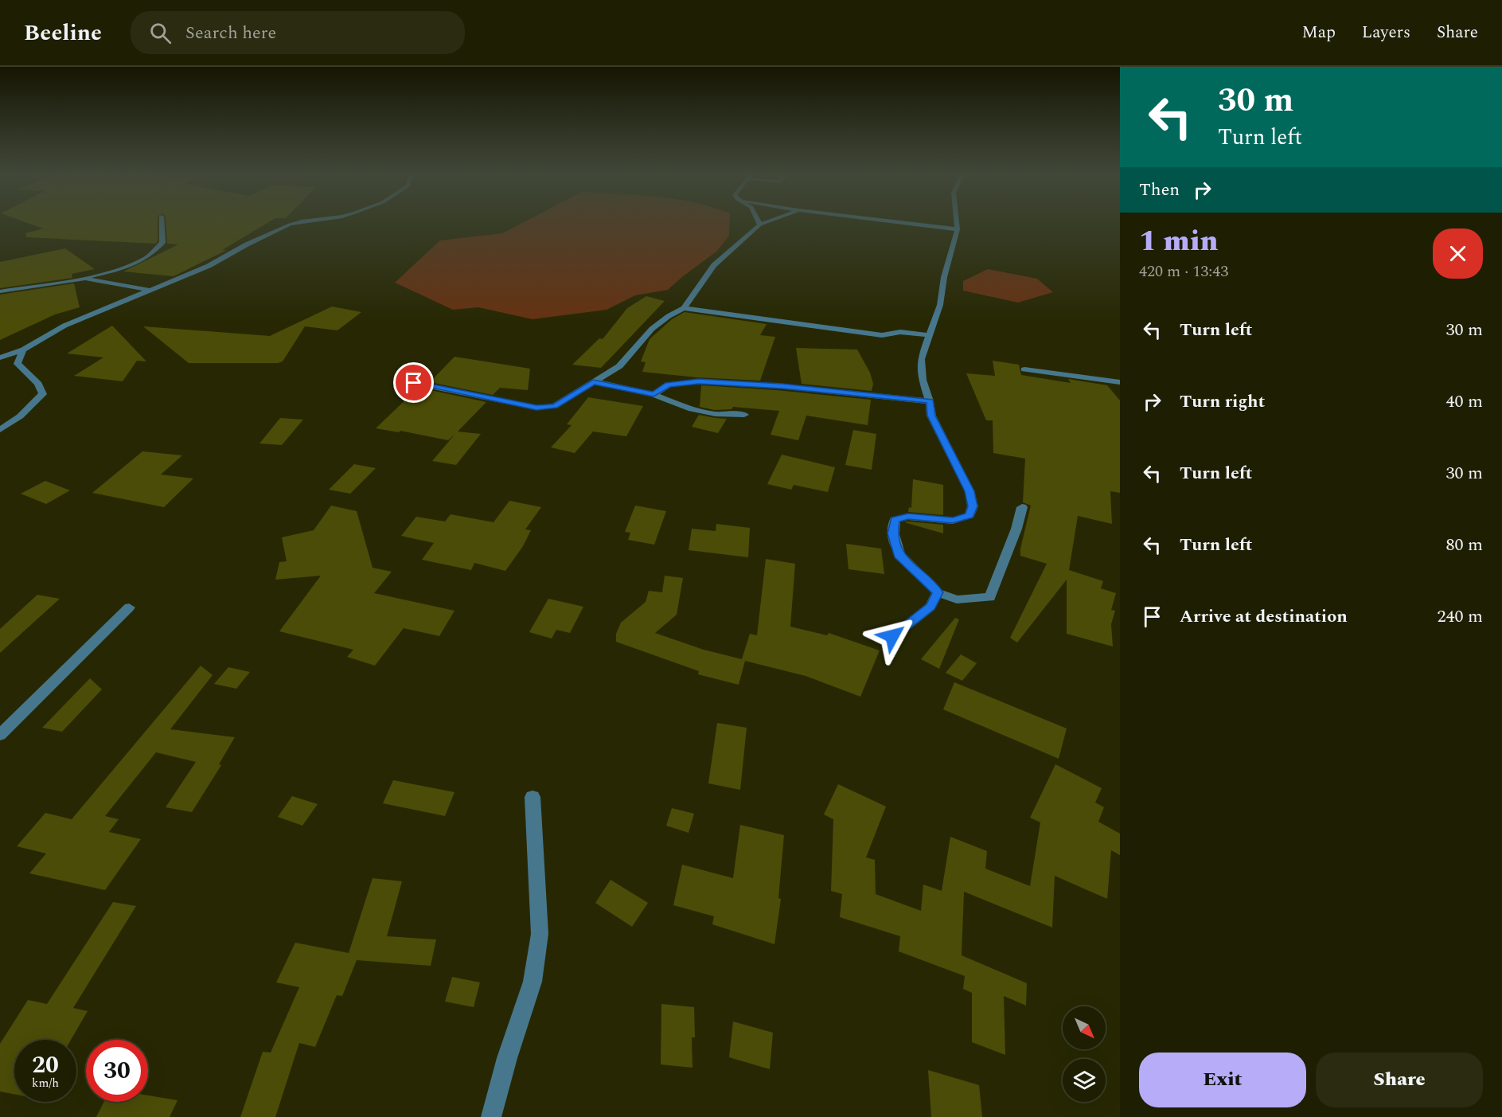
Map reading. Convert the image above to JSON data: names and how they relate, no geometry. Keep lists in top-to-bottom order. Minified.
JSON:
{"north":"bottom right","page":{"header":"Beeline","search":"Search here","nav":["Map","Layers","Share"],"turn":["30 m","Turn left"],"then":"Then","heading":["1 min","420 m · 13:43"],"list":[{"name":"Turn left","value":"30 m"},{"name":"Turn right","value":"40 m"},{"name":"Turn left","value":"30 m"},{"name":"Turn left","value":"80 m"},{"name":"Arrive at destination","value":"240 m"}],"speed":"20 km/h","limit":"30","buttons":["Exit","Share"]}}
